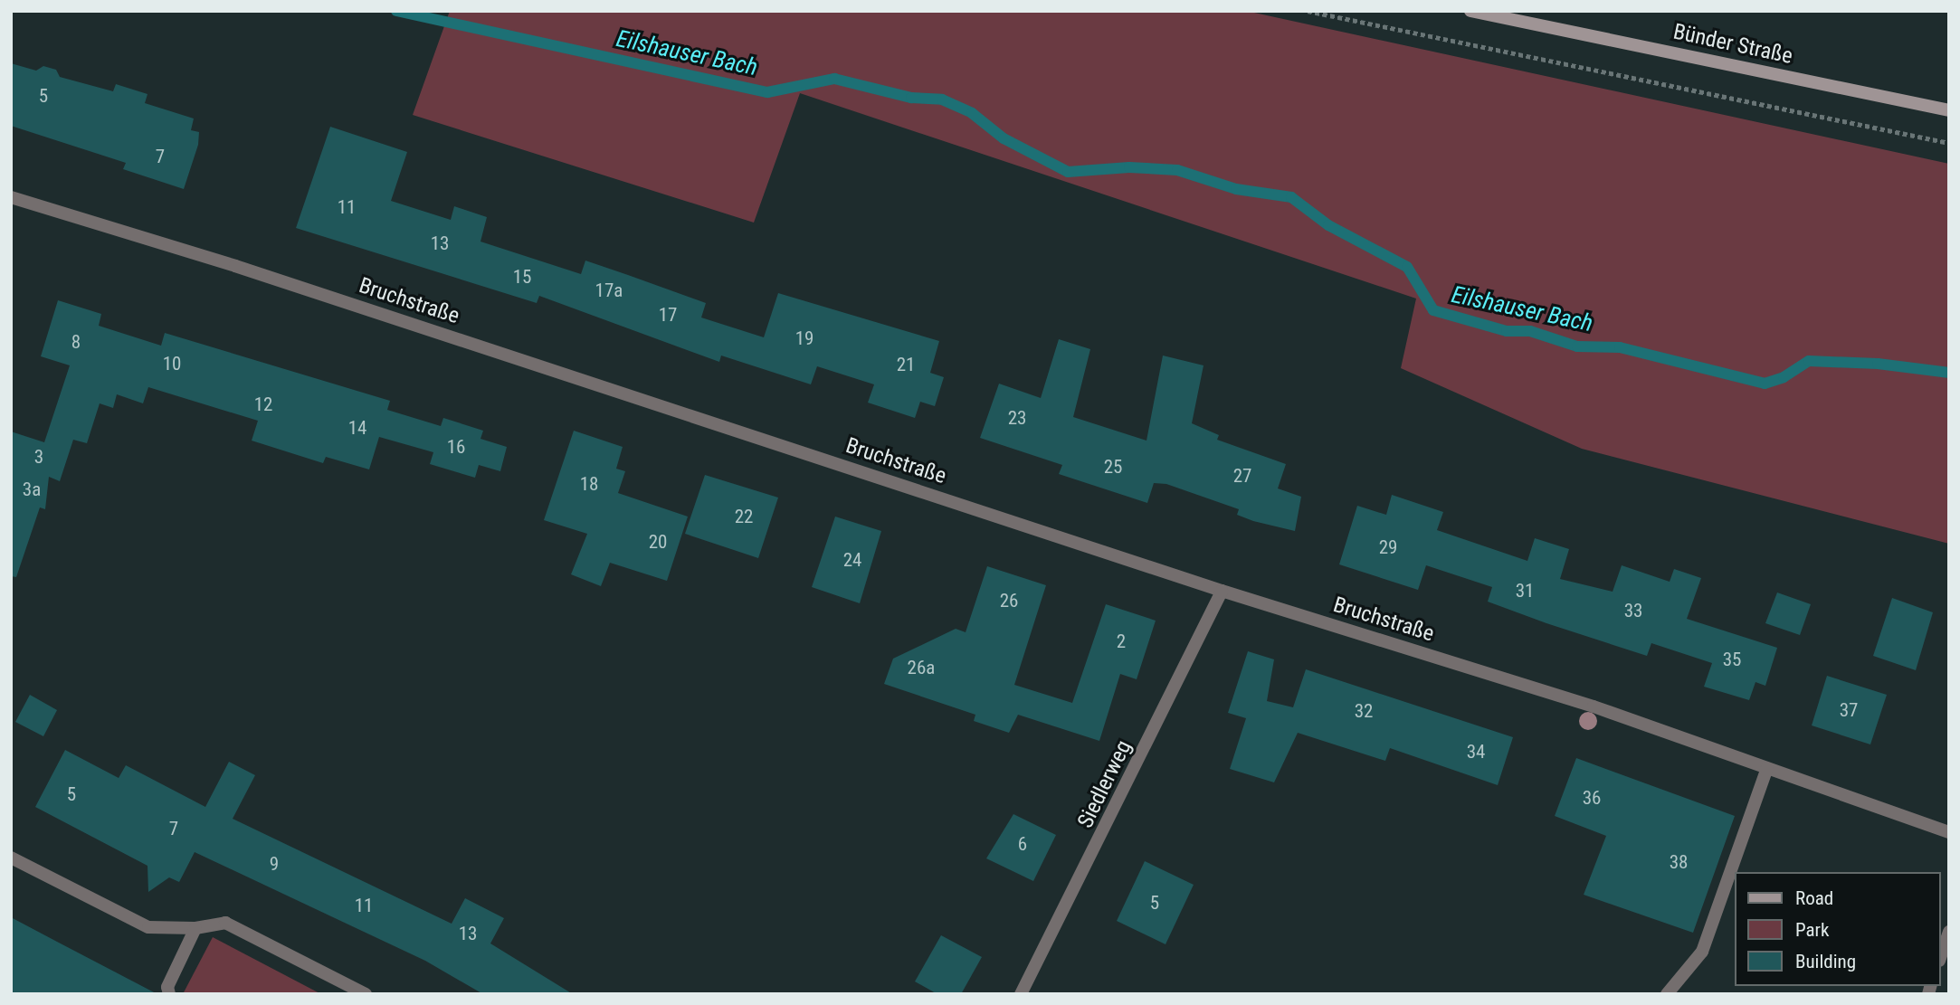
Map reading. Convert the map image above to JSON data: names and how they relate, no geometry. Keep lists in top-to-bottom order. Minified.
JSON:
{"streets":{"main road":["Bünder Straße"],"street":["Bruchstraße","Siedlerweg"]},"crossings":[["Bruchstraße","Siedlerweg"]],"water":["Eilshauser Bach"],"house_numbers":["5","7","11","13","15","17a","17","19","8","10","21","12","23","14","16","3","25","27","18","3a","22","20","29","24","31","26","33","2","35","26a","37","32","34","5","36","7","6","38","9","5","11","13"],"legend":["Road","Park","Building"]}
